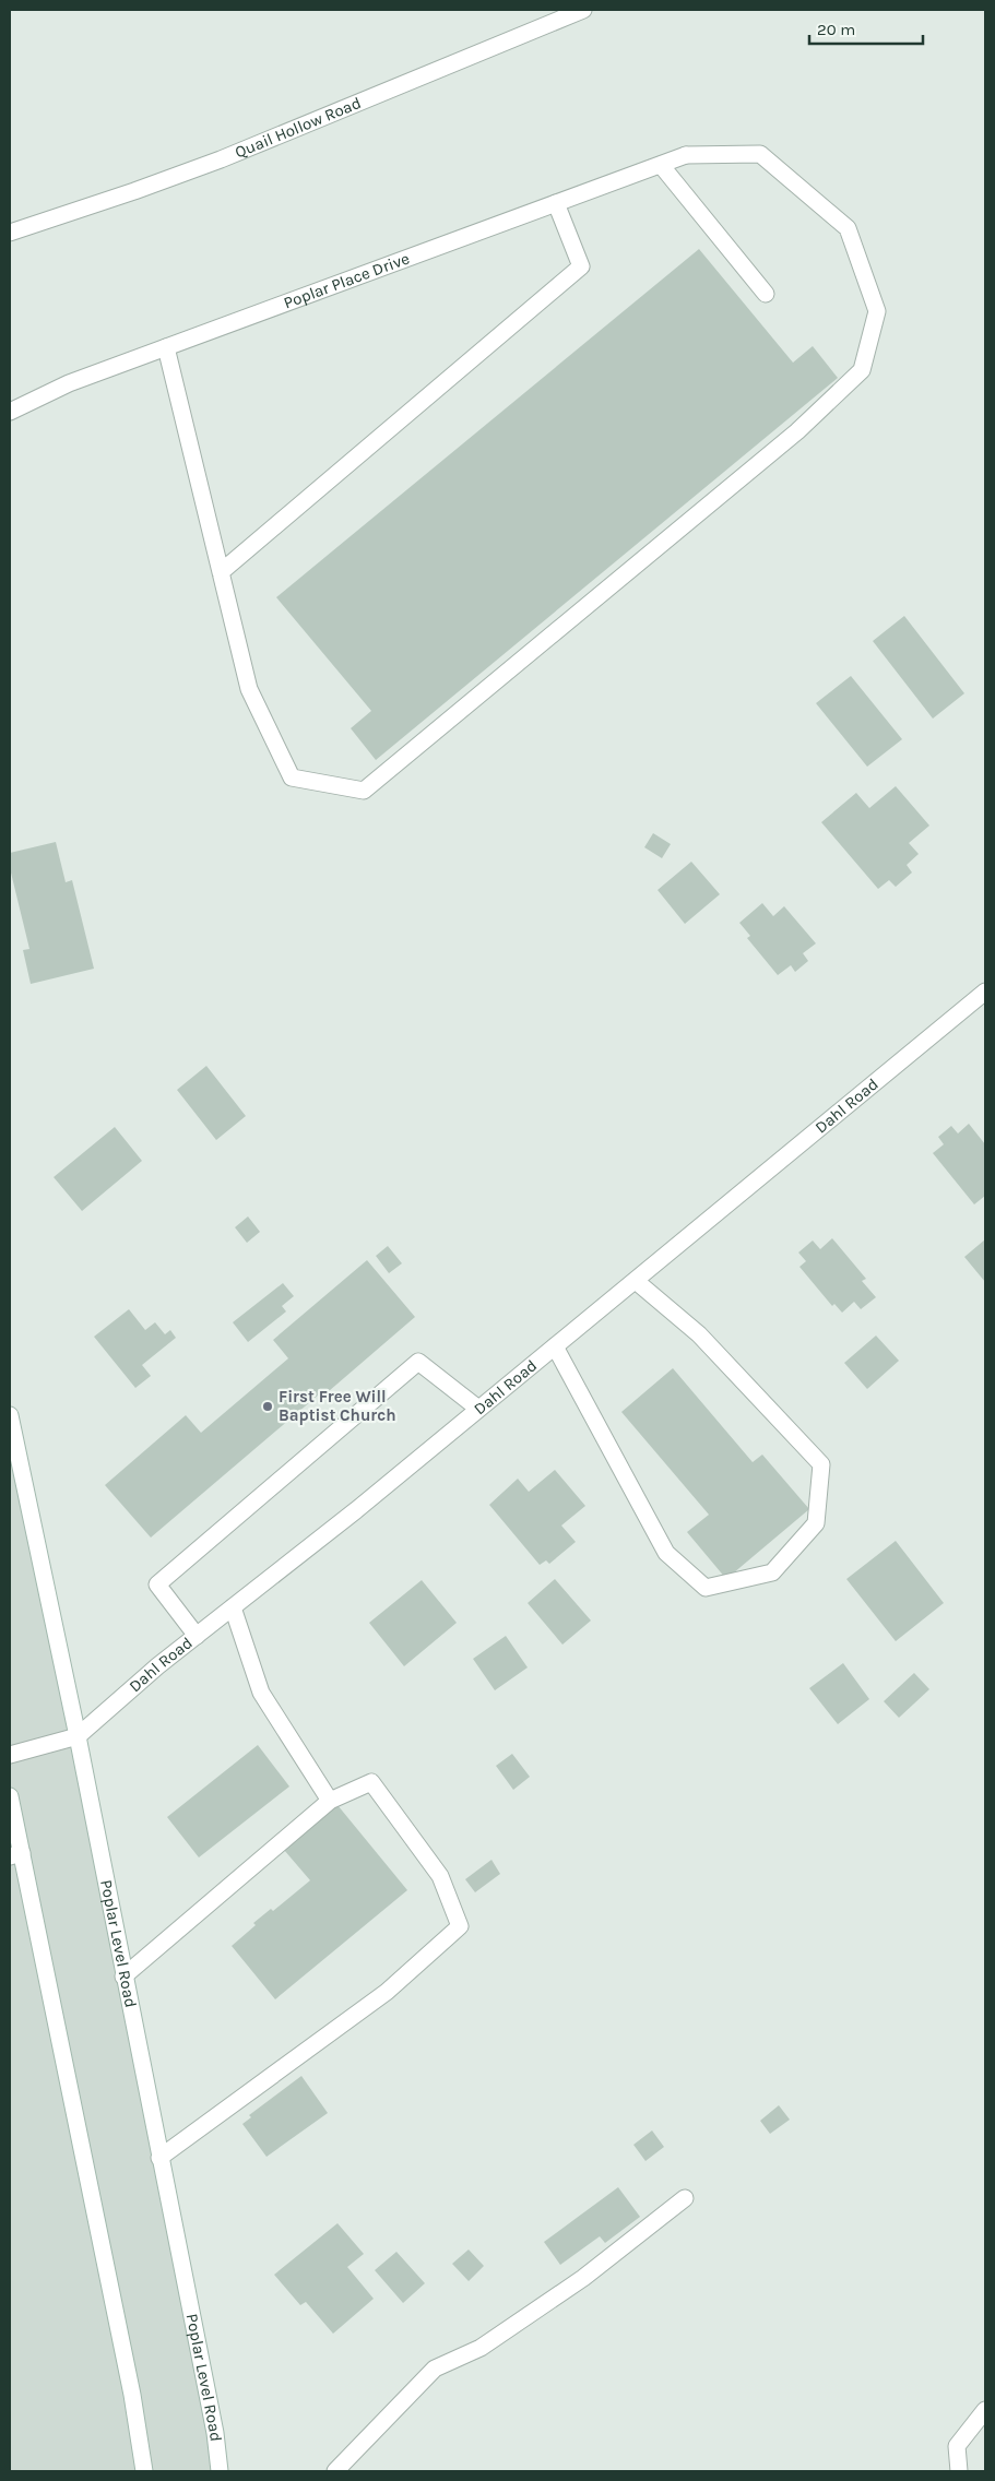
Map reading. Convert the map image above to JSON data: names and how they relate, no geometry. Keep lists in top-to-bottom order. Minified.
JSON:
{"streets":{"street":["Quail Hollow Road","Poplar Place Drive","Dahl Road","Poplar Level Road"]},"crossings":[["Dahl Road","Poplar Level Road"]],"places":["First Free Will Baptist Church"],"scale_bar":"20 m"}
